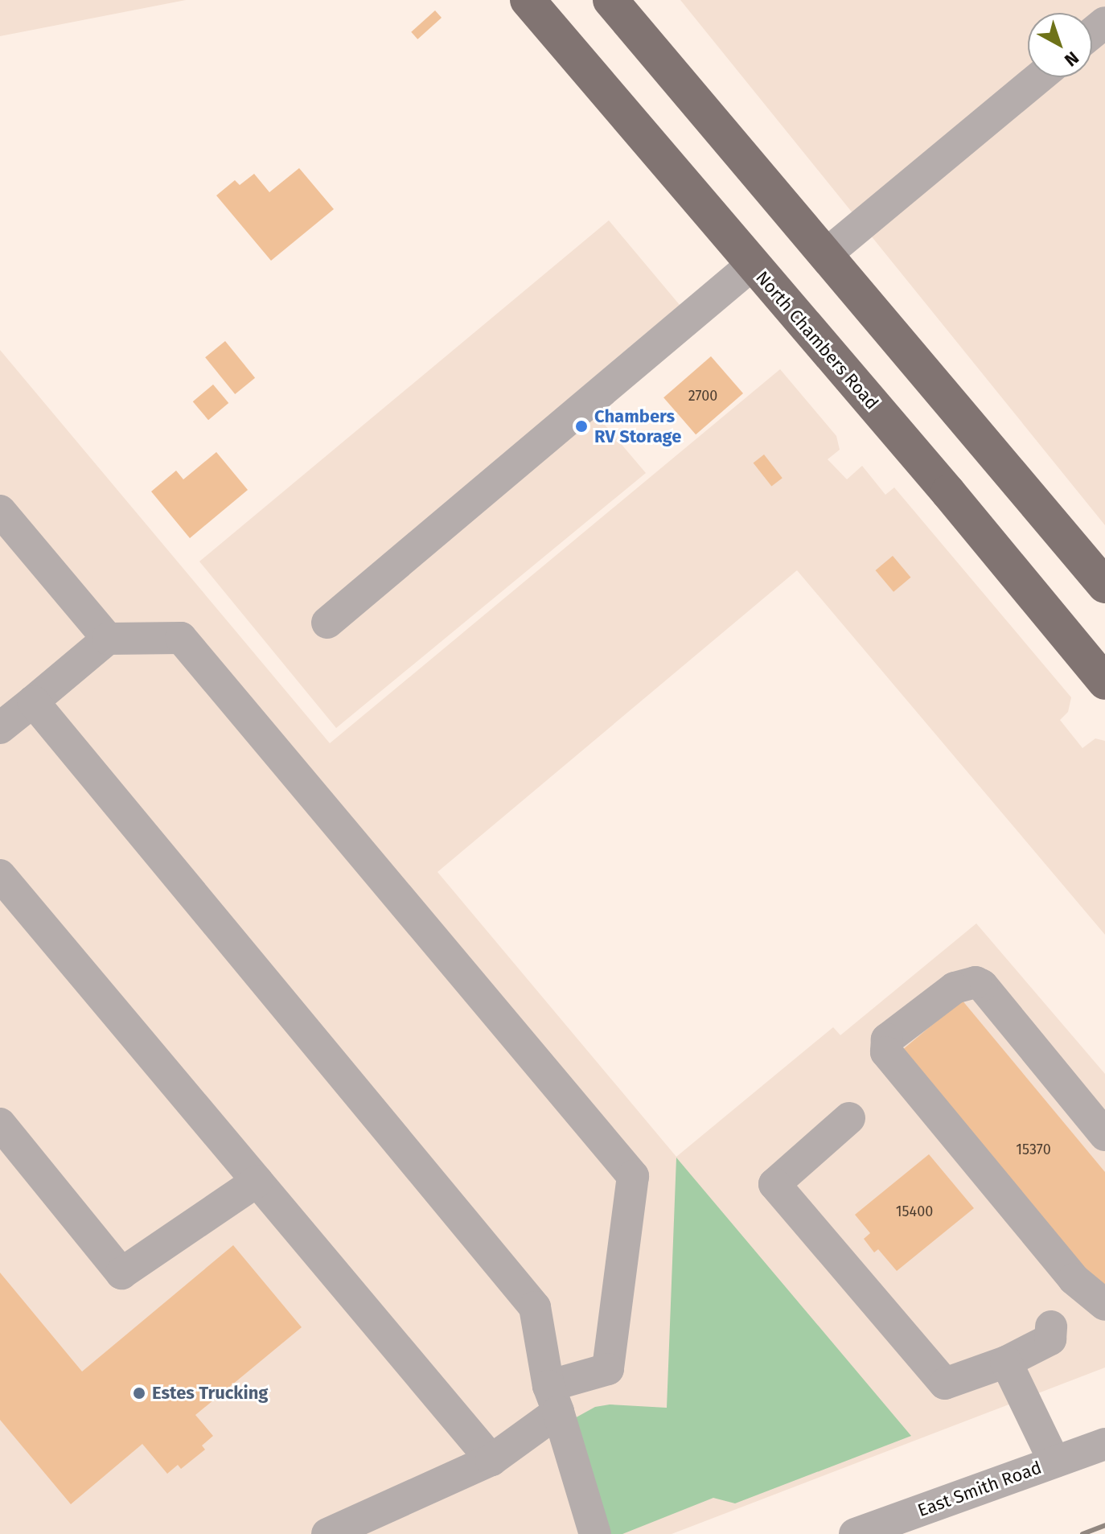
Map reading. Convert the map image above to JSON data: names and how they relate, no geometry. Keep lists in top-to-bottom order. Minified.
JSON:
{"streets":{"main road":["North Chambers Road"],"street":["East Smith Road"]},"places":["Chambers RV Storage","Estes Trucking"],"house_numbers":["2700","15370","15400"],"north":"bottom right"}
